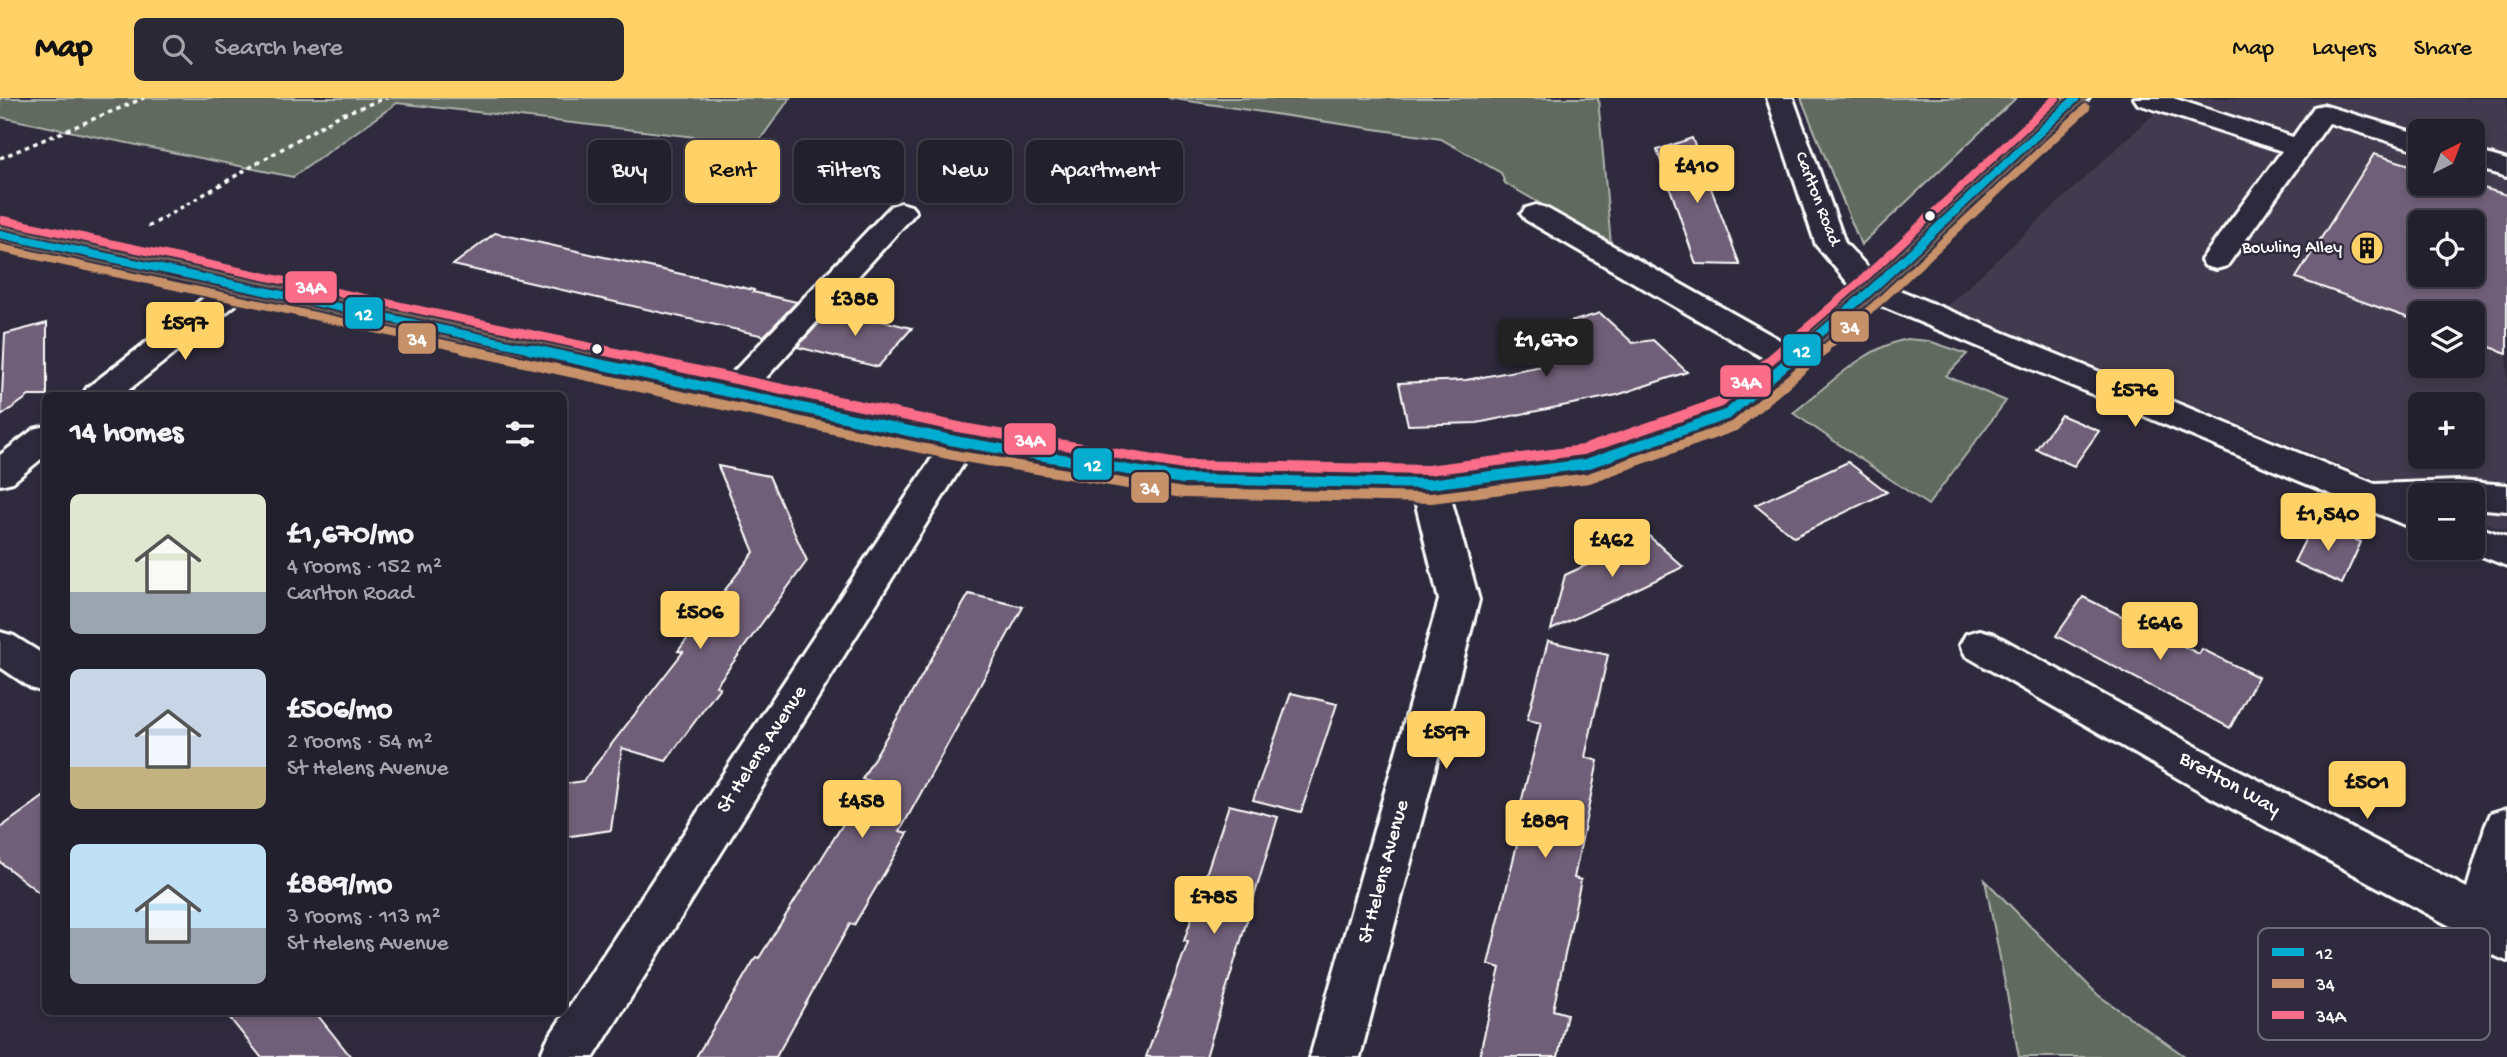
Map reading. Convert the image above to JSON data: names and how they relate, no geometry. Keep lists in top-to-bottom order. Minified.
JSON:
{"streets":{"street":["Carlton Road","St Helens Avenue","Bretton Way"]},"places":{"building":["Bowling Alley"]},"lines":["transit line 12","transit line 34A","transit line 34"],"legend":["12","34","34A"],"north":"top right","page":{"header":"Map","search":"Search here","nav":["Map","Layers","Share"],"map_buttons":["+","−"],"chip":["Buy","Rent","Filters","New","Apartment"],"price":["£410","£388","£597","£1,670","£576","£1,540","£462","£506","£646","£597","£501","£458","£889","£785"],"heading":"14 homes","list":[{"name":"£1,670/mo","note":"4 rooms · 152 m² · Carlton Road"},{"name":"£506/mo","note":"2 rooms · 54 m² · St Helens Avenue"},{"name":"£889/mo","note":"3 rooms · 113 m² · St Helens Avenue"}]}}
